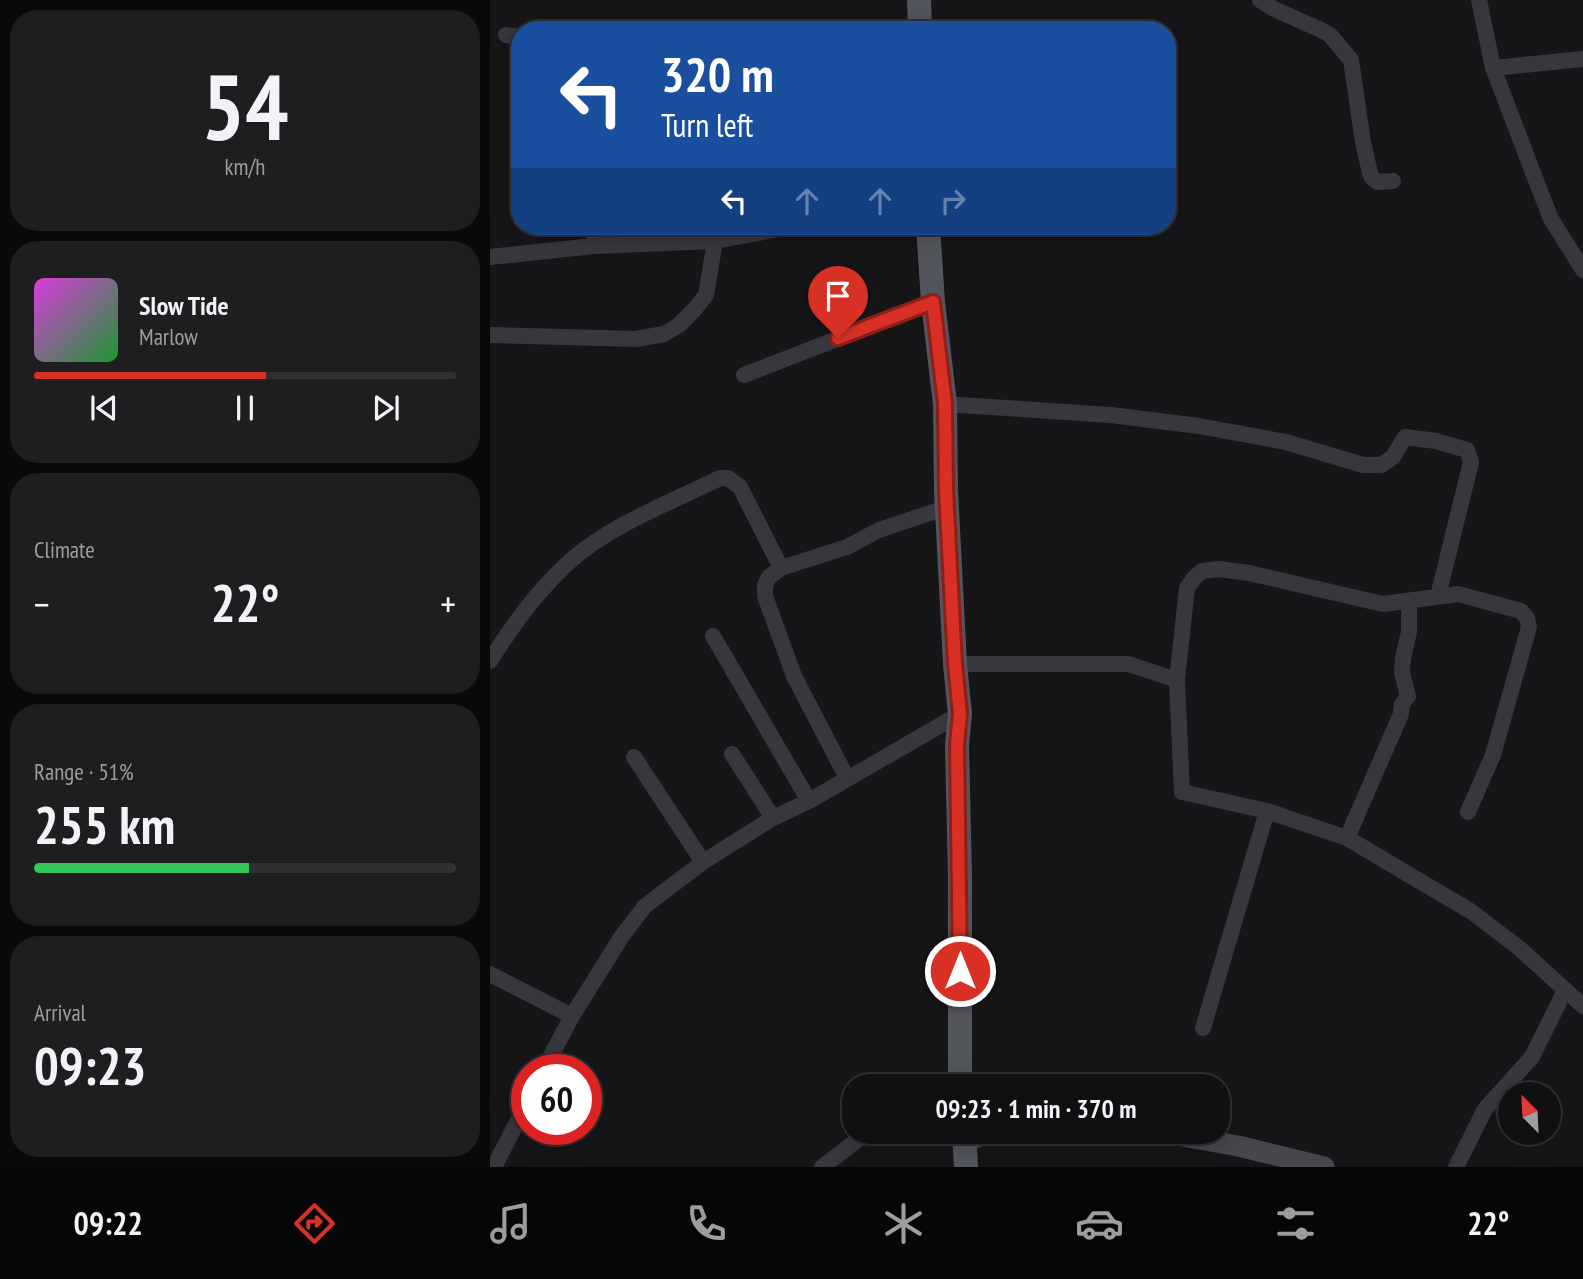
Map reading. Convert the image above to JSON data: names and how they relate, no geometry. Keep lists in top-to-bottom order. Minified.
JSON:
{"north":"top left","page":{"tile":[["54","km/h"],"Climate",["Range · 51%","255 km"],["Arrival","09:23"]],"turn":["320 m","Turn left"],"song":["Slow Tide","Marlow"],"heat":["−","22°","+"],"limit":"60","trip":"09:23 · 1 min · 370 m","tabs":["09:22","22°"]}}
